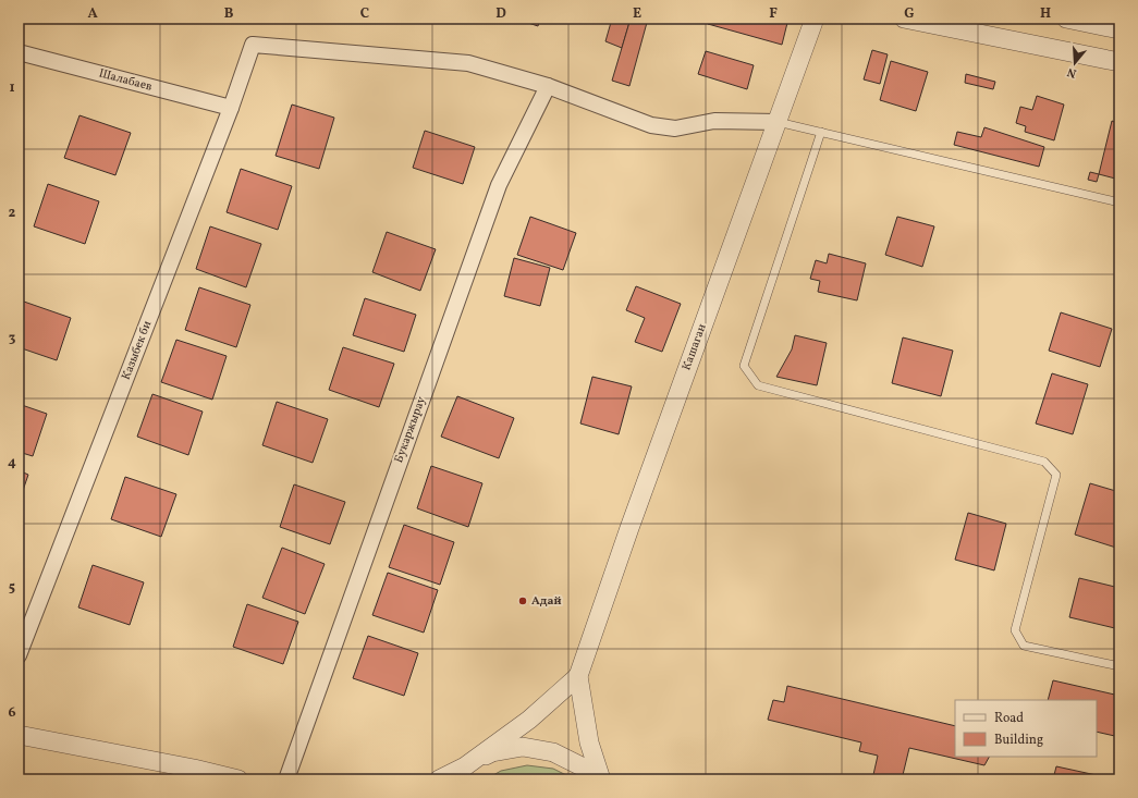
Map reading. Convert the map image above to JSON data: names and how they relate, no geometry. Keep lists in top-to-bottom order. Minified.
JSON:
{"streets":{"street":["Шалабаев","Кашаган","Казыбек би","Букаржырау"]},"crossings":[["Шалабаев","Казыбек би"],["Казыбек би","Букаржырау"]],"places":["Адай"],"legend":["Road","Building"],"north":"bottom","grid":{"columns":["A","B","C","D","E","F","G","H"],"rows":["1","2","3","4","5","6"]}}
